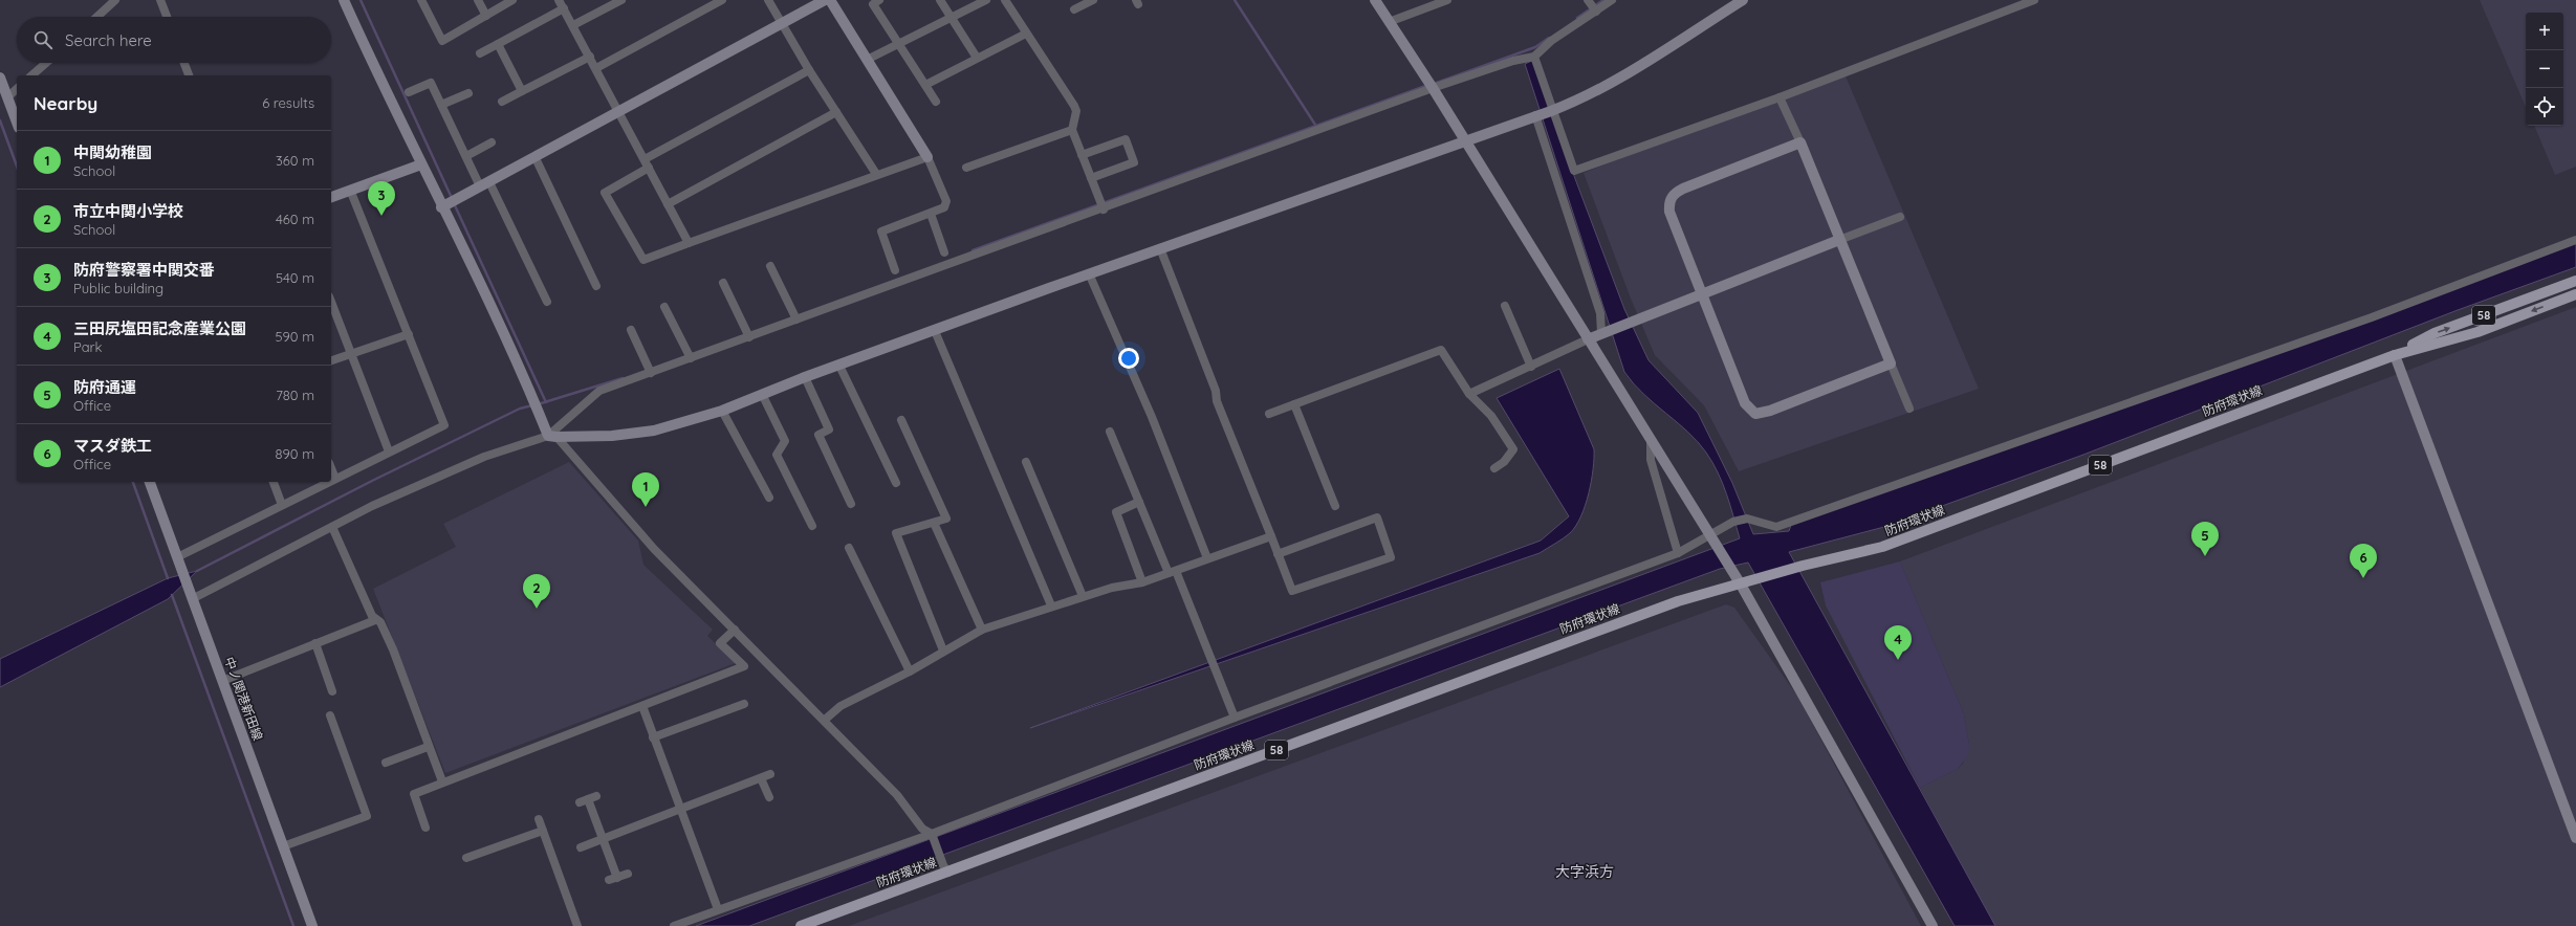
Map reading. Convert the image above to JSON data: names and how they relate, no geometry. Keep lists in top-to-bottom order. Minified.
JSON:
{"streets":{"main road":["58","防府環状線"],"street":["中ノ関港新田線"]},"districts":["大字浜方"],"page":{"map_buttons":["+","−"],"search":"Search here","heading":["Nearby","6 results"],"list":[{"mark":"1","name":"中関幼稚園","note":"School","value":"360 m"},{"mark":"2","name":"市立中関小学校","note":"School","value":"460 m"},{"mark":"3","name":"防府警察署中関交番","note":"Public building","value":"540 m"},{"mark":"4","name":"三田尻塩田記念産業公園","note":"Park","value":"590 m"},{"mark":"5","name":"防府通運","note":"Office","value":"780 m"},{"mark":"6","name":"マスダ鉄工","note":"Office","value":"890 m"}],"pins":["3","1","5","6","2","4"]}}
